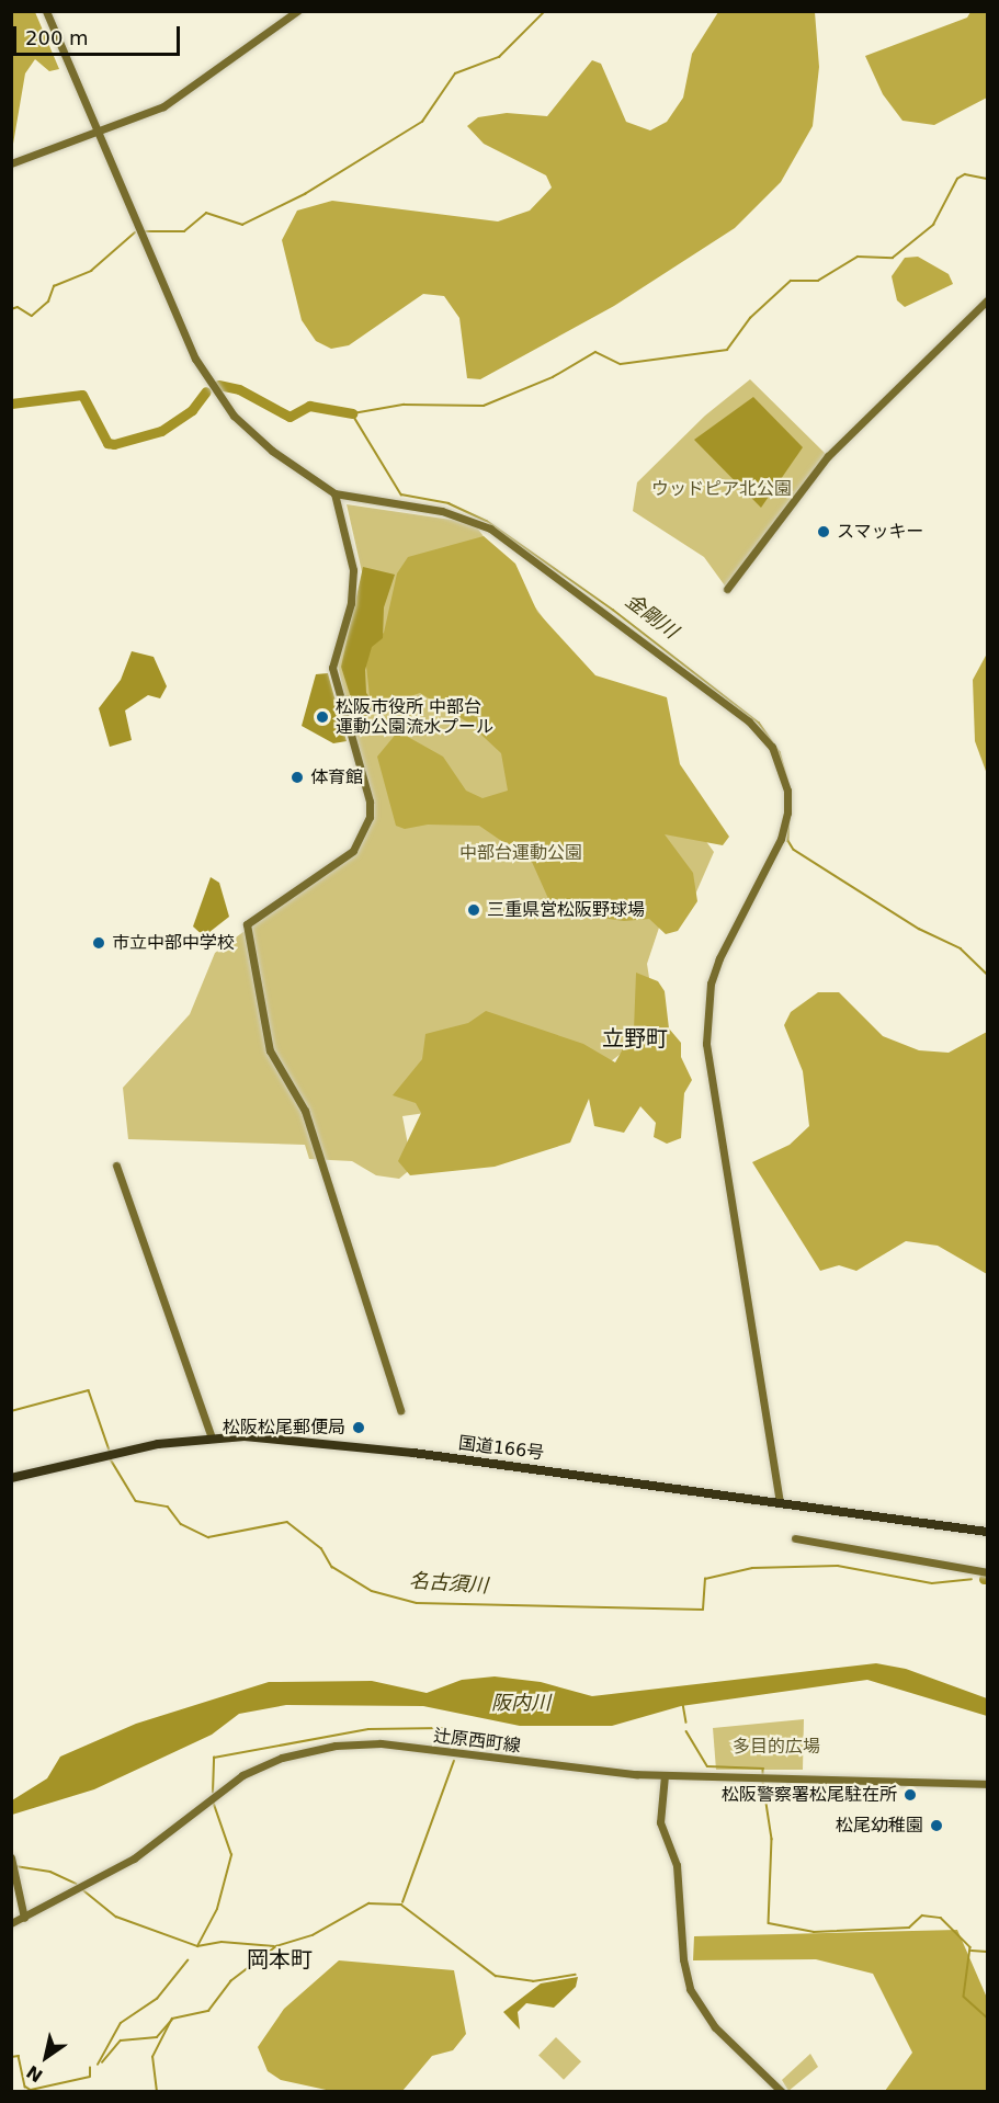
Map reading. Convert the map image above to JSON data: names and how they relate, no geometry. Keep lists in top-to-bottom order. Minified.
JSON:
{"streets":{"highway":["国道166号"],"street":["辻原西町線"]},"districts":["立野町","岡本町"],"water":["金剛川","名古須川","阪内川"],"parks":["ウッドピア北公園","中部台運動公園","多目的広場"],"places":["スマッキー","松阪市役所 中部台 運動公園流水プール","体育館","三重県営松阪野球場","市立中部中学校","松阪松尾郵便局","松阪警察署松尾駐在所","松尾幼稚園"],"scale_bar":"200 m","north":"bottom left"}
